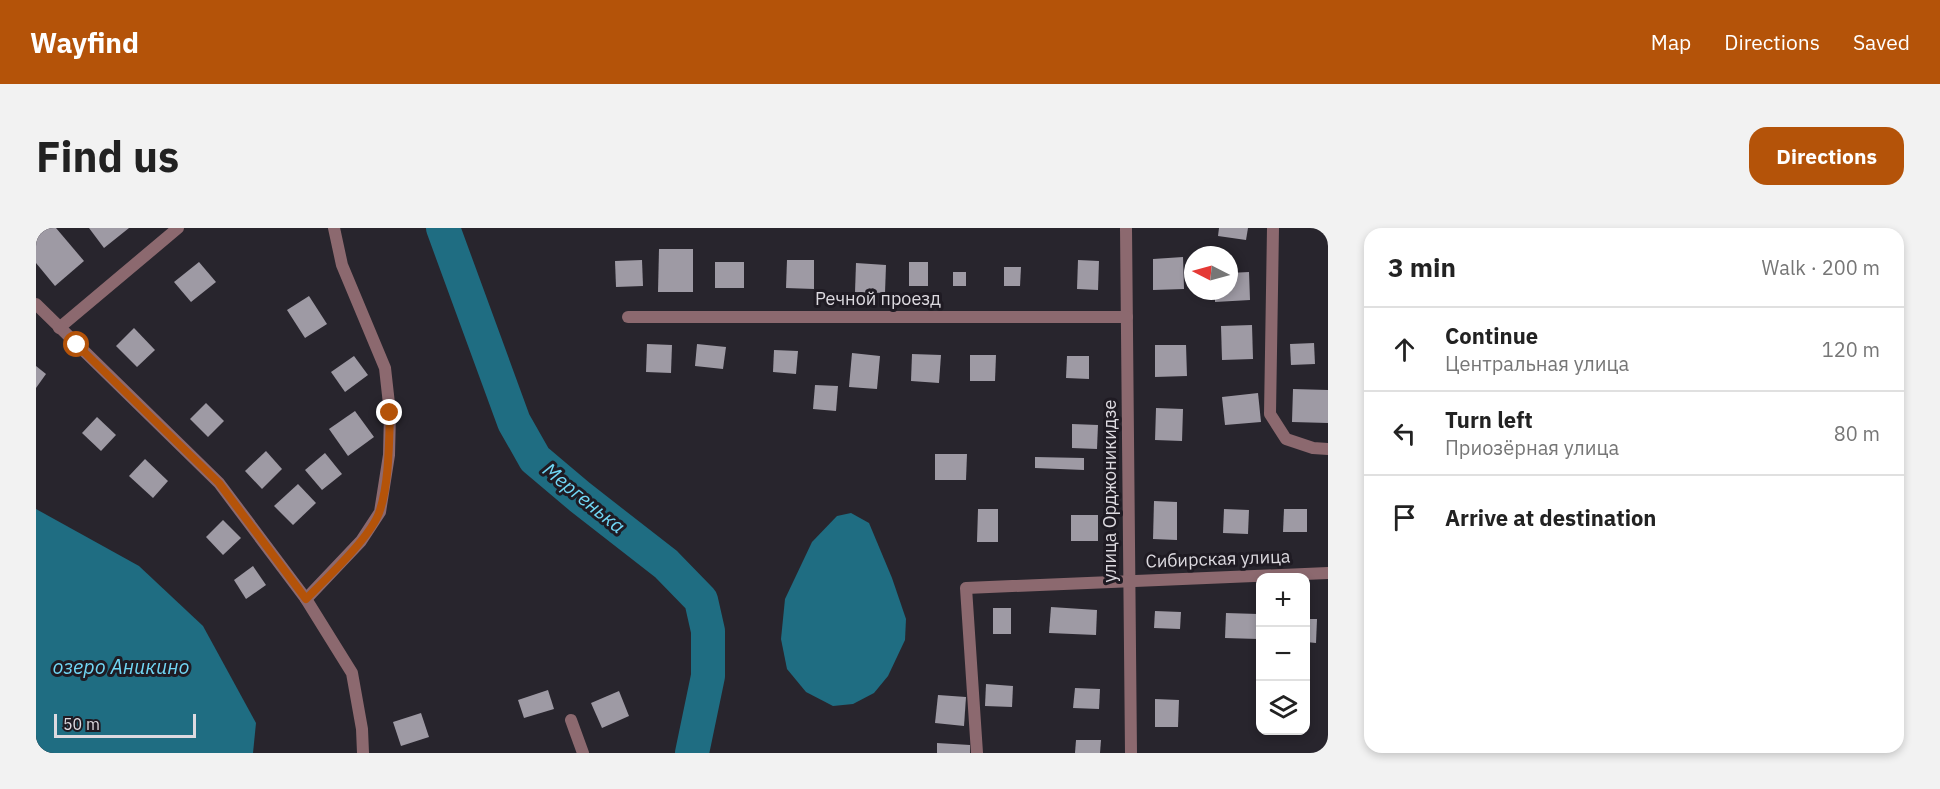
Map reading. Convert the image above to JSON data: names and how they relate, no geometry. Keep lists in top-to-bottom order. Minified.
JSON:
{"streets":{"street":["Речной проезд","улица Орджоникидзе","Сибирская улица"]},"crossings":[["Речной проезд","улица Орджоникидзе"],["улица Орджоникидзе","Сибирская улица"]],"water":["Мергенька","озеро Аникино"],"scale_bar":"50 m","north":"left","page":{"header":"Wayfind","nav":["Map","Directions","Saved"],"buttons":"Directions","title":"Find us","heading":["3 min","Walk · 200 m"],"list":[["Continue","Центральная улица","120 m"],["Turn left","Приозёрная улица","80 m"],"Arrive at destination"],"map_buttons":["+","−"],"scale":"50 m"}}
